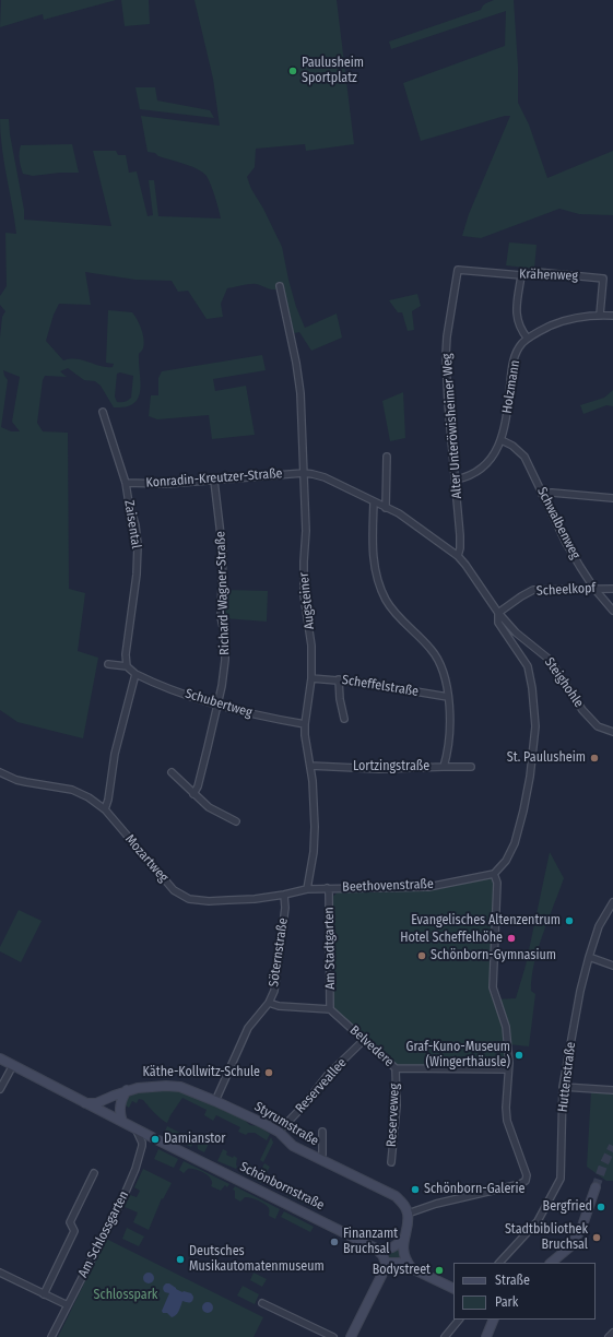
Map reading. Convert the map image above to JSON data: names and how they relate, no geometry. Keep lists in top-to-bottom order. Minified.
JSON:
{"streets":{"main road":["Styrumstraße","Schönbornstraße"],"street":["Krähenweg","Holzmann","Alter Unteröwisheimer Weg","Konradin-Kreutzer-Straße","Schwalbenweg","Zaisental","Scheelkopf","Richard-Wagner-Straße","Augsteiner","Steighohle","Scheffelstraße","Schubertweg","Lortzingstraße","Mozartweg","Beethovenstraße","Am Stadtgarten","Söternstraße","Belvedere","Huttenstraße","Reserveallee","Reserveweg","Am Schlossgarten"]},"crossings":[["Krähenweg","Holzmann"],["Krähenweg","Alter Unteröwisheimer Weg"],["Holzmann","Alter Unteröwisheimer Weg"],["Holzmann","Schwalbenweg"],["Alter Unteröwisheimer Weg","Konradin-Kreutzer-Straße"],["Konradin-Kreutzer-Straße","Zaisental"],["Konradin-Kreutzer-Straße","Scheelkopf"],["Konradin-Kreutzer-Straße","Richard-Wagner-Straße"],["Konradin-Kreutzer-Straße","Augsteiner"],["Konradin-Kreutzer-Straße","Steighohle"],["Schwalbenweg","Scheelkopf"],["Scheelkopf","Steighohle"],["Richard-Wagner-Straße","Schubertweg"],["Augsteiner","Scheffelstraße"],["Augsteiner","Schubertweg"],["Augsteiner","Lortzingstraße"],["Augsteiner","Mozartweg"],["Augsteiner","Beethovenstraße"],["Mozartweg","Beethovenstraße"],["Mozartweg","Söternstraße"],["Beethovenstraße","Am Stadtgarten"],["Am Stadtgarten","Belvedere"],["Söternstraße","Styrumstraße"],["Belvedere","Reserveallee"],["Belvedere","Reserveweg"],["Reserveallee","Styrumstraße"],["Styrumstraße","Schönbornstraße"],["Schönbornstraße","Am Schlossgarten"]],"parks":["Schlosspark"],"places":["Paulusheim Sportplatz","St. Paulusheim","Evangelisches Altenzentrum","Hotel Scheffelhöhe","Schönborn-Gymnasium","Graf-Kuno-Museum (Wingerthäusle)","Käthe-Kollwitz-Schule","Damianstor","Schönborn-Galerie","Bergfried","Stadtbibliothek Bruchsal","Finanzamt Bruchsal","Deutsches Musikautomatenmuseum","Bodystreet"],"legend":["Straße","Park"]}
